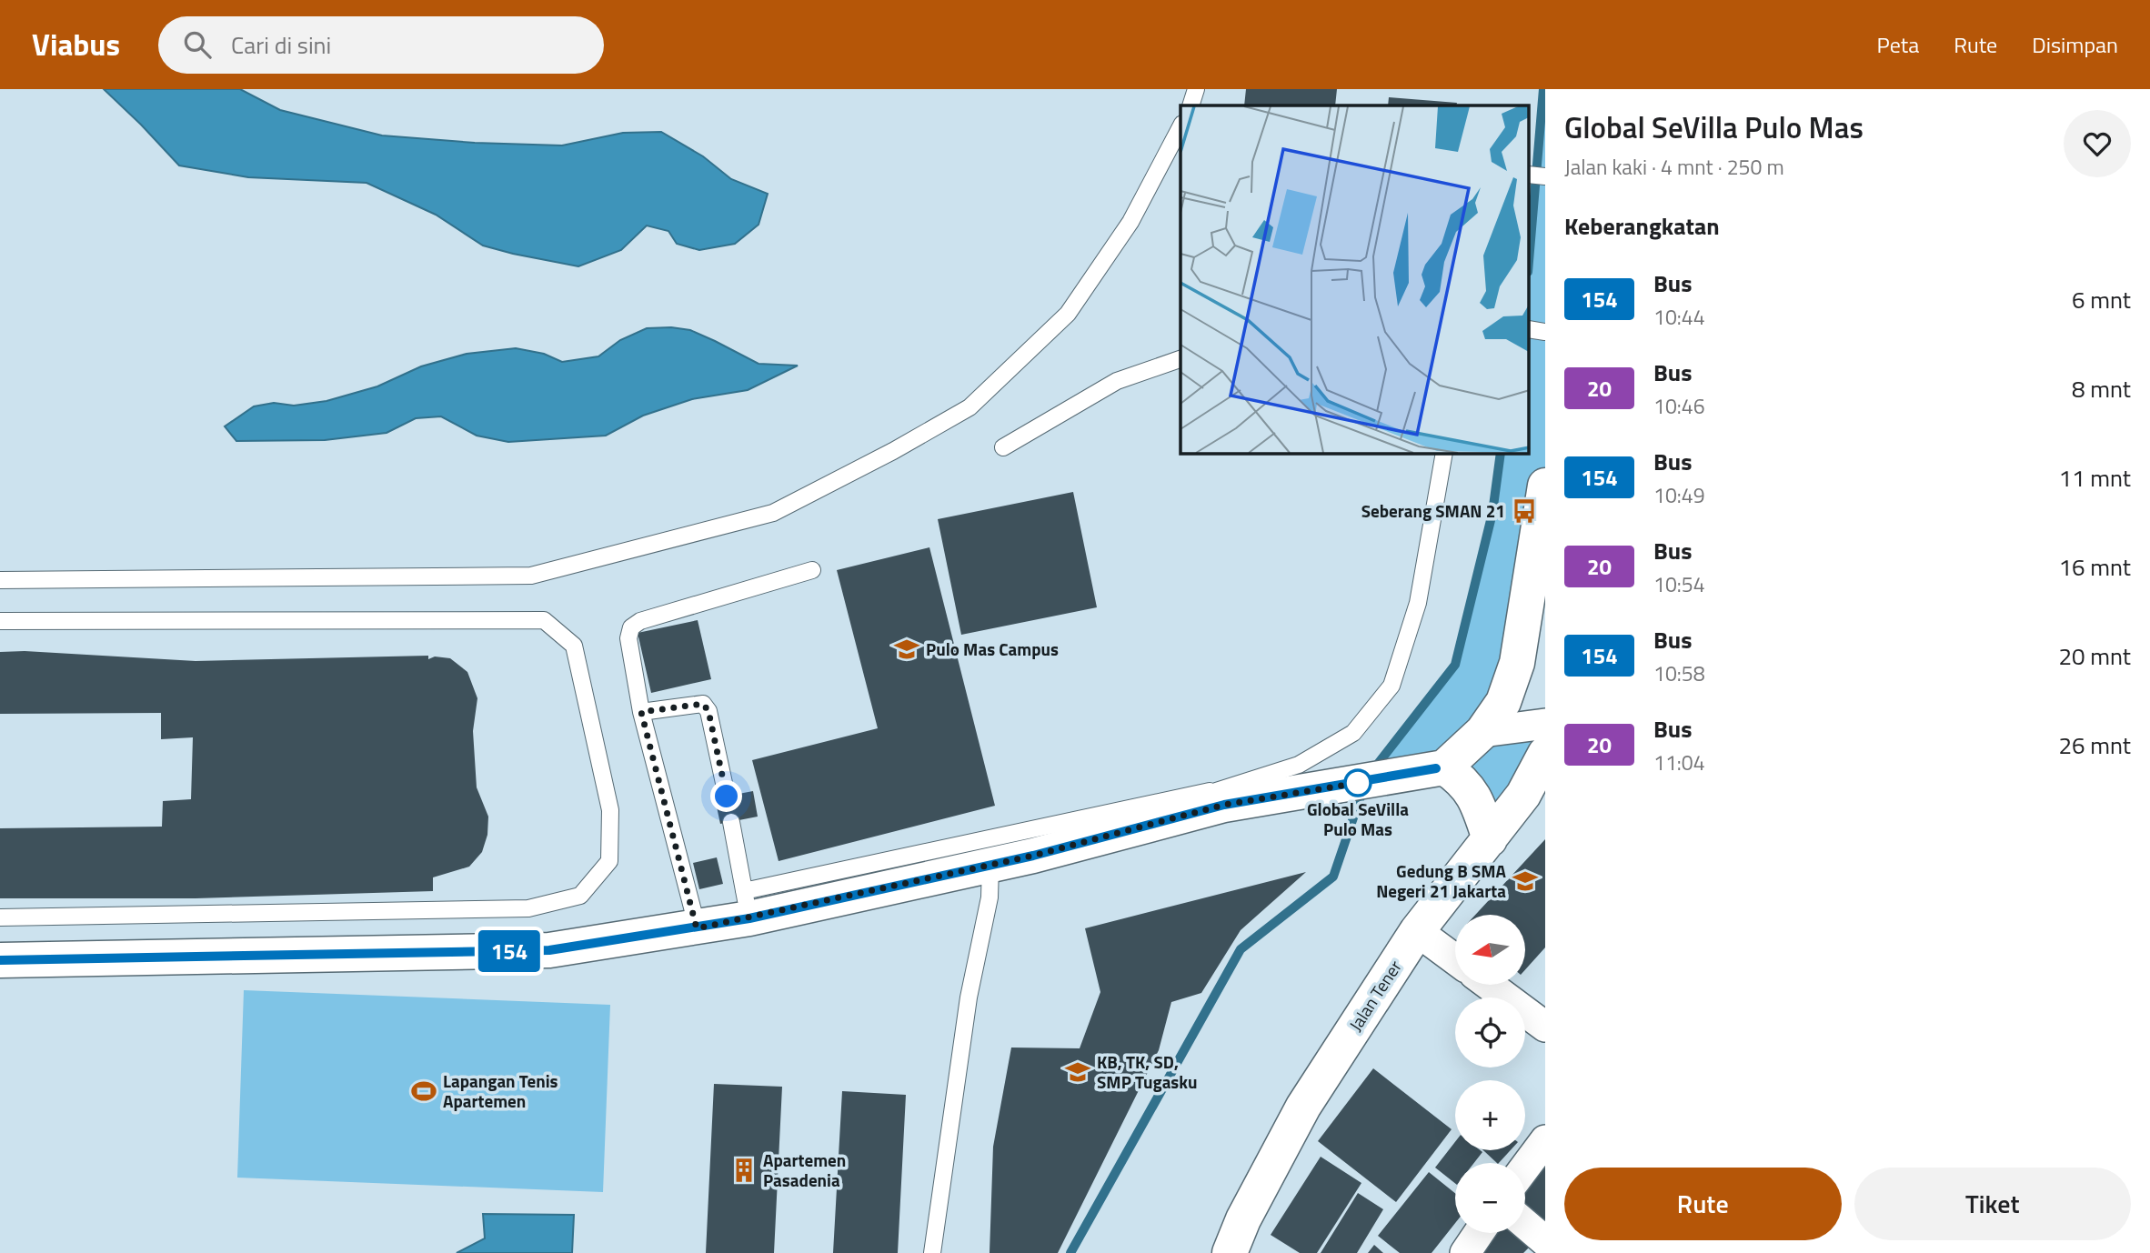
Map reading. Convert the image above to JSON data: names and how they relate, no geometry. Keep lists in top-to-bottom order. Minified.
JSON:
{"streets":{"street":["Jalan Tener"]},"places":{"bus stop":["Seberang SMAN 21"],"school or university":["Pulo Mas Campus","Gedung B SMA Negeri 21 Jakarta","KB, TK, SD, SMP Tugasku"],"other":["Global SeVilla Pulo Mas"],"sports":["Lapangan Tenis Apartemen"],"building":["Apartemen Pasadenia"]},"lines":["bus line 154"],"north":"left","page":{"header":"Viabus","search":"Cari di sini","nav":["Peta","Rute","Disimpan"],"on_map":"154","heading":[["Global SeVilla Pulo Mas","Jalan kaki · 4 mnt · 250 m"],"Keberangkatan"],"list":[{"mark":"154","name":"Bus","note":"10:44","value":"6 mnt"},{"mark":"20","name":"Bus","note":"10:46","value":"8 mnt"},{"mark":"154","name":"Bus","note":"10:49","value":"11 mnt"},{"mark":"20","name":"Bus","note":"10:54","value":"16 mnt"},{"mark":"154","name":"Bus","note":"10:58","value":"20 mnt"},{"mark":"20","name":"Bus","note":"11:04","value":"26 mnt"}],"map_buttons":["+","−"],"buttons":["Rute","Tiket"]}}
